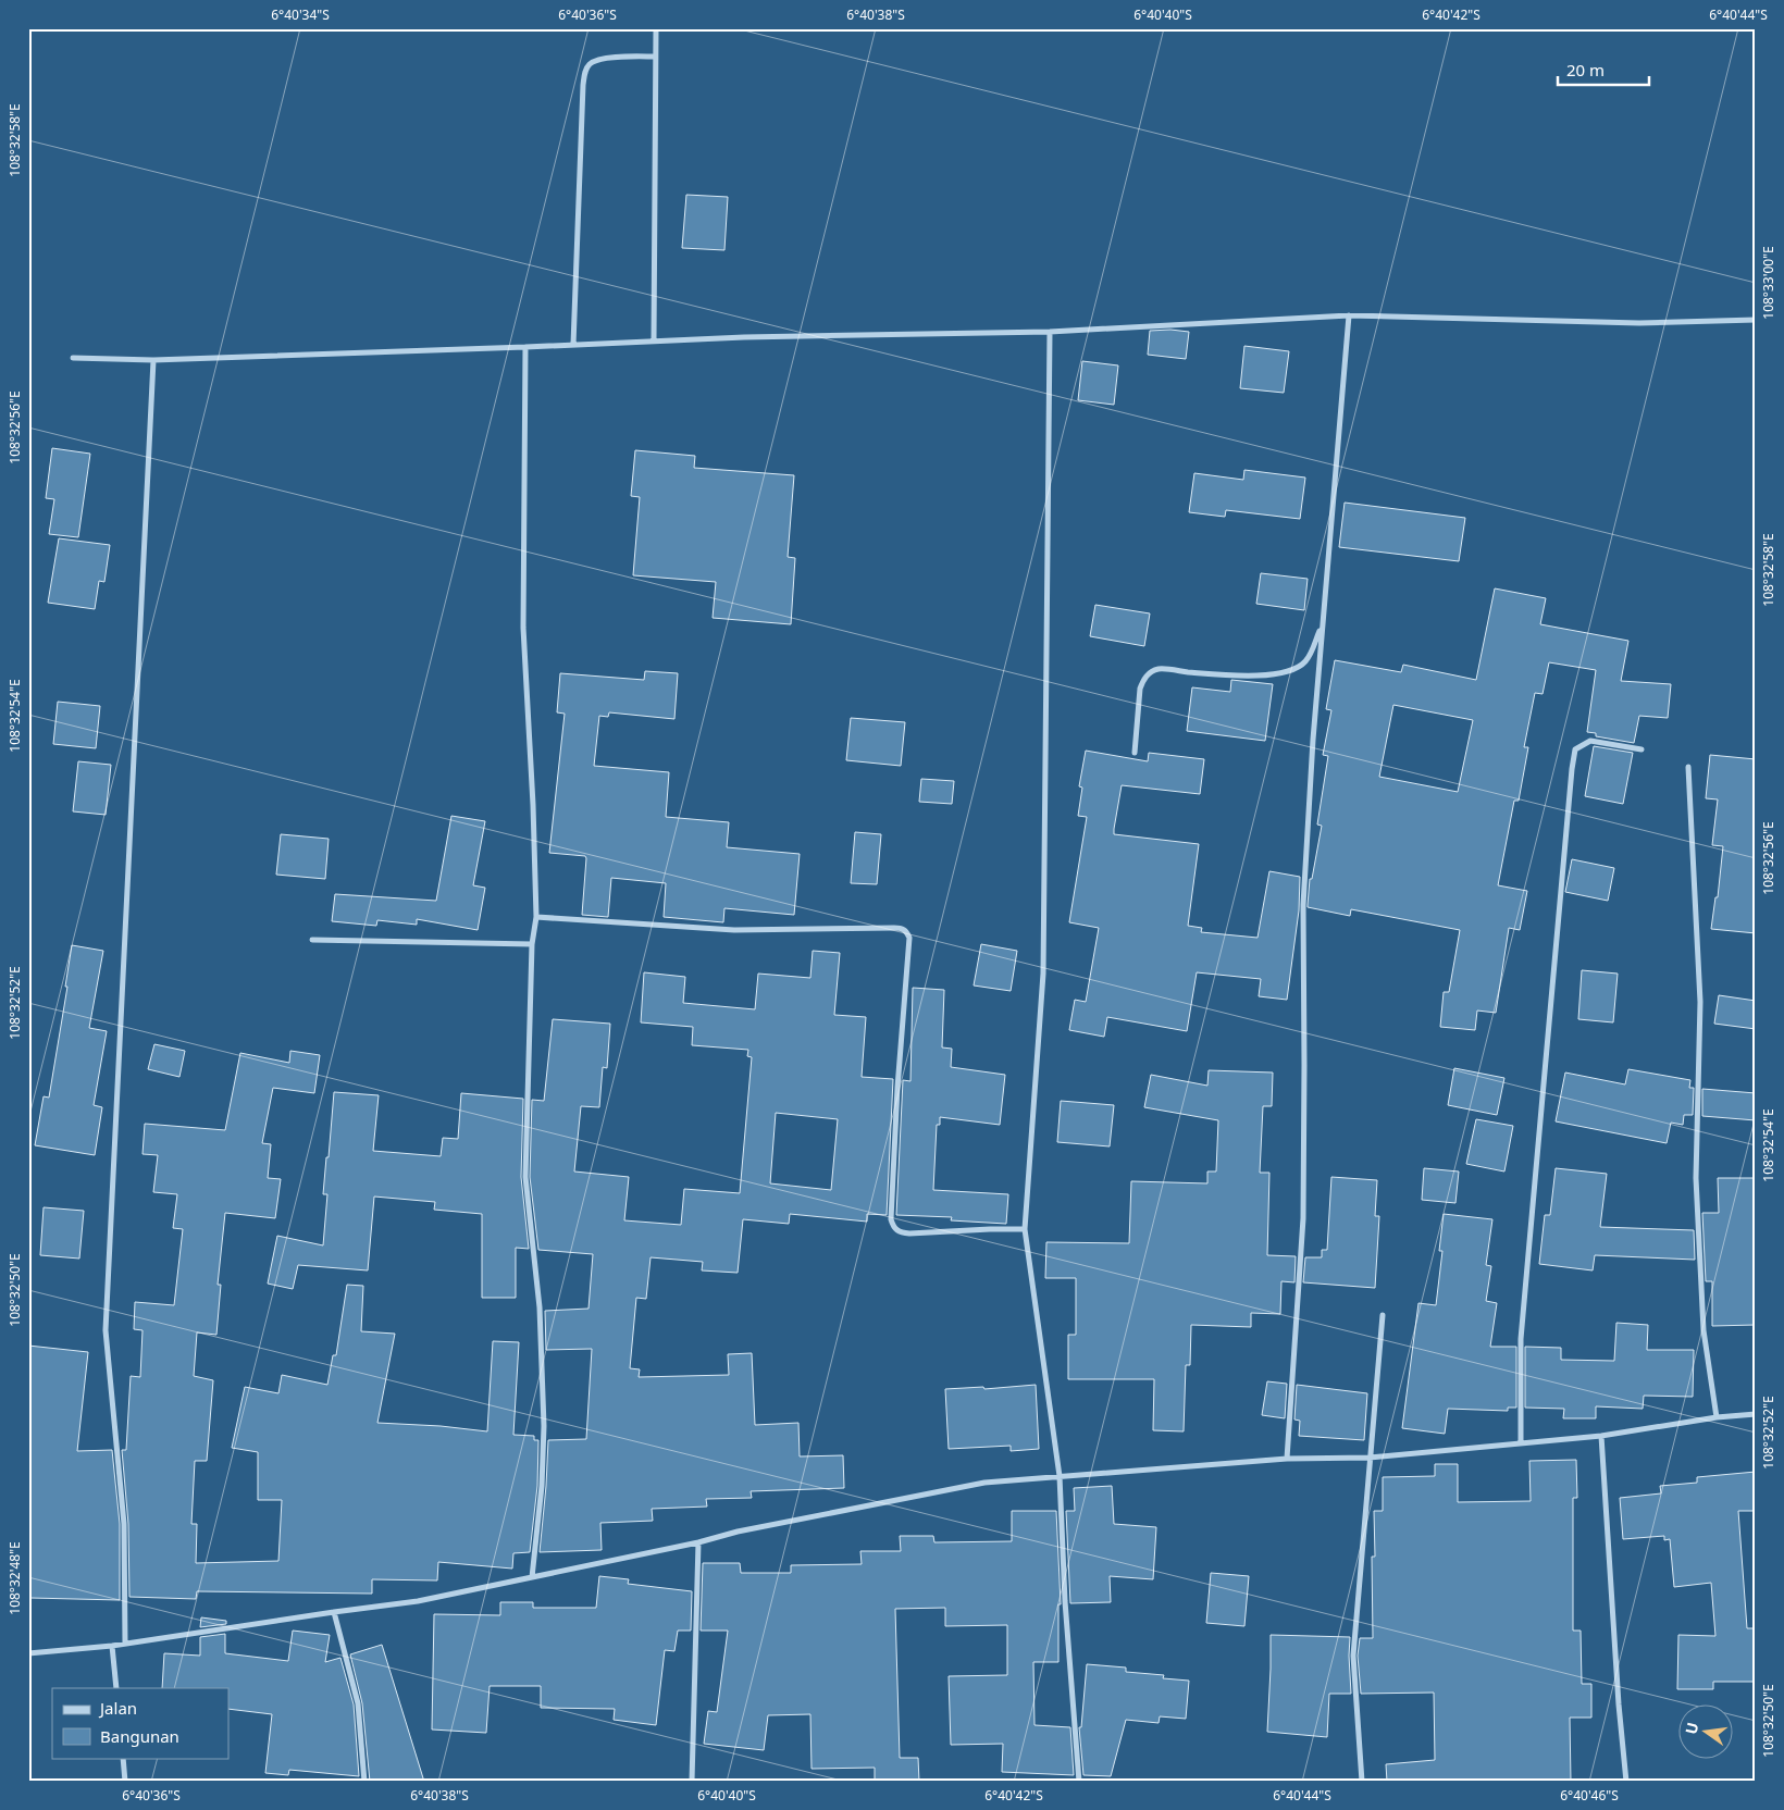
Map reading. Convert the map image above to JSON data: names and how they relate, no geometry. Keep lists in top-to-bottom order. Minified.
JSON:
{"legend":["Jalan","Bangunan"],"scale_bar":"20 m","north":"left","coordinates":["6°40'34\"S","6°40'36\"S","6°40'38\"S","6°40'40\"S","6°40'42\"S","6°40'44\"S","108°32'58\"E","108°33'00\"E","108°32'56\"E","108°32'54\"E","108°32'52\"E","108°32'50\"E","108°32'48\"E","6°40'46\"S"]}
